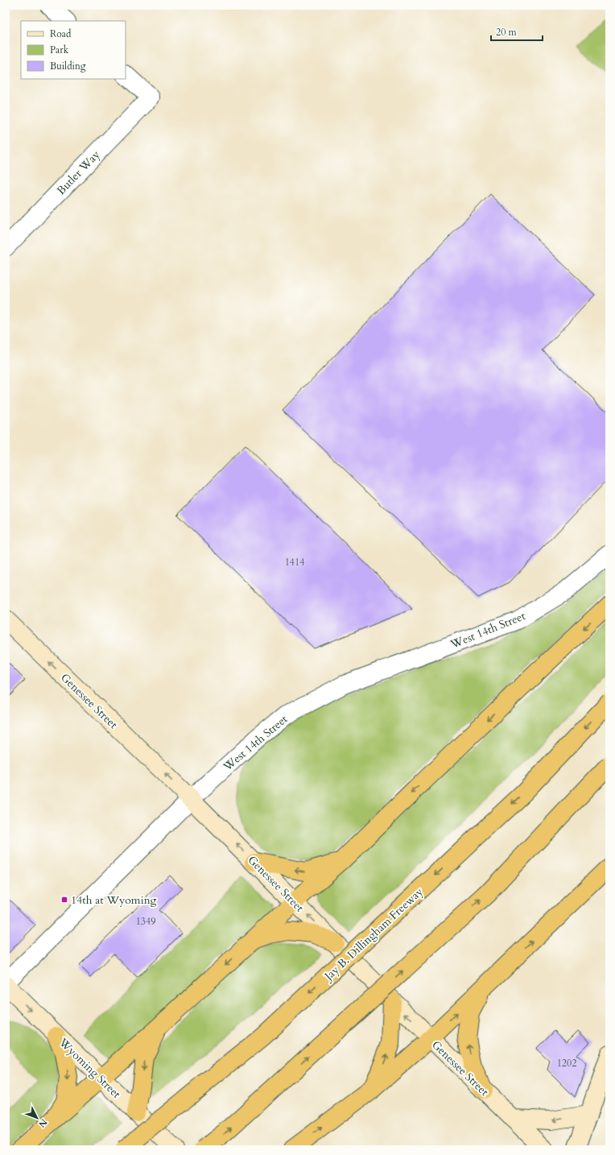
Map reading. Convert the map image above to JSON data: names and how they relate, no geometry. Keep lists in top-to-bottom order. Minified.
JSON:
{"streets":{"highway":["Jay B. Dillingham Freeway"],"main road":["Genessee Street","Wyoming Street"],"street":["Butler Way","West 14th Street"]},"crossings":[["West 14th Street","Genessee Street"],["West 14th Street","Wyoming Street"]],"one_way":["Genessee Street"],"places":{"transit":["14th at Wyoming"]},"house_numbers":["1414","1349","1202"],"legend":["Road","Park","Building"],"scale_bar":"20 m","north":"bottom right"}
